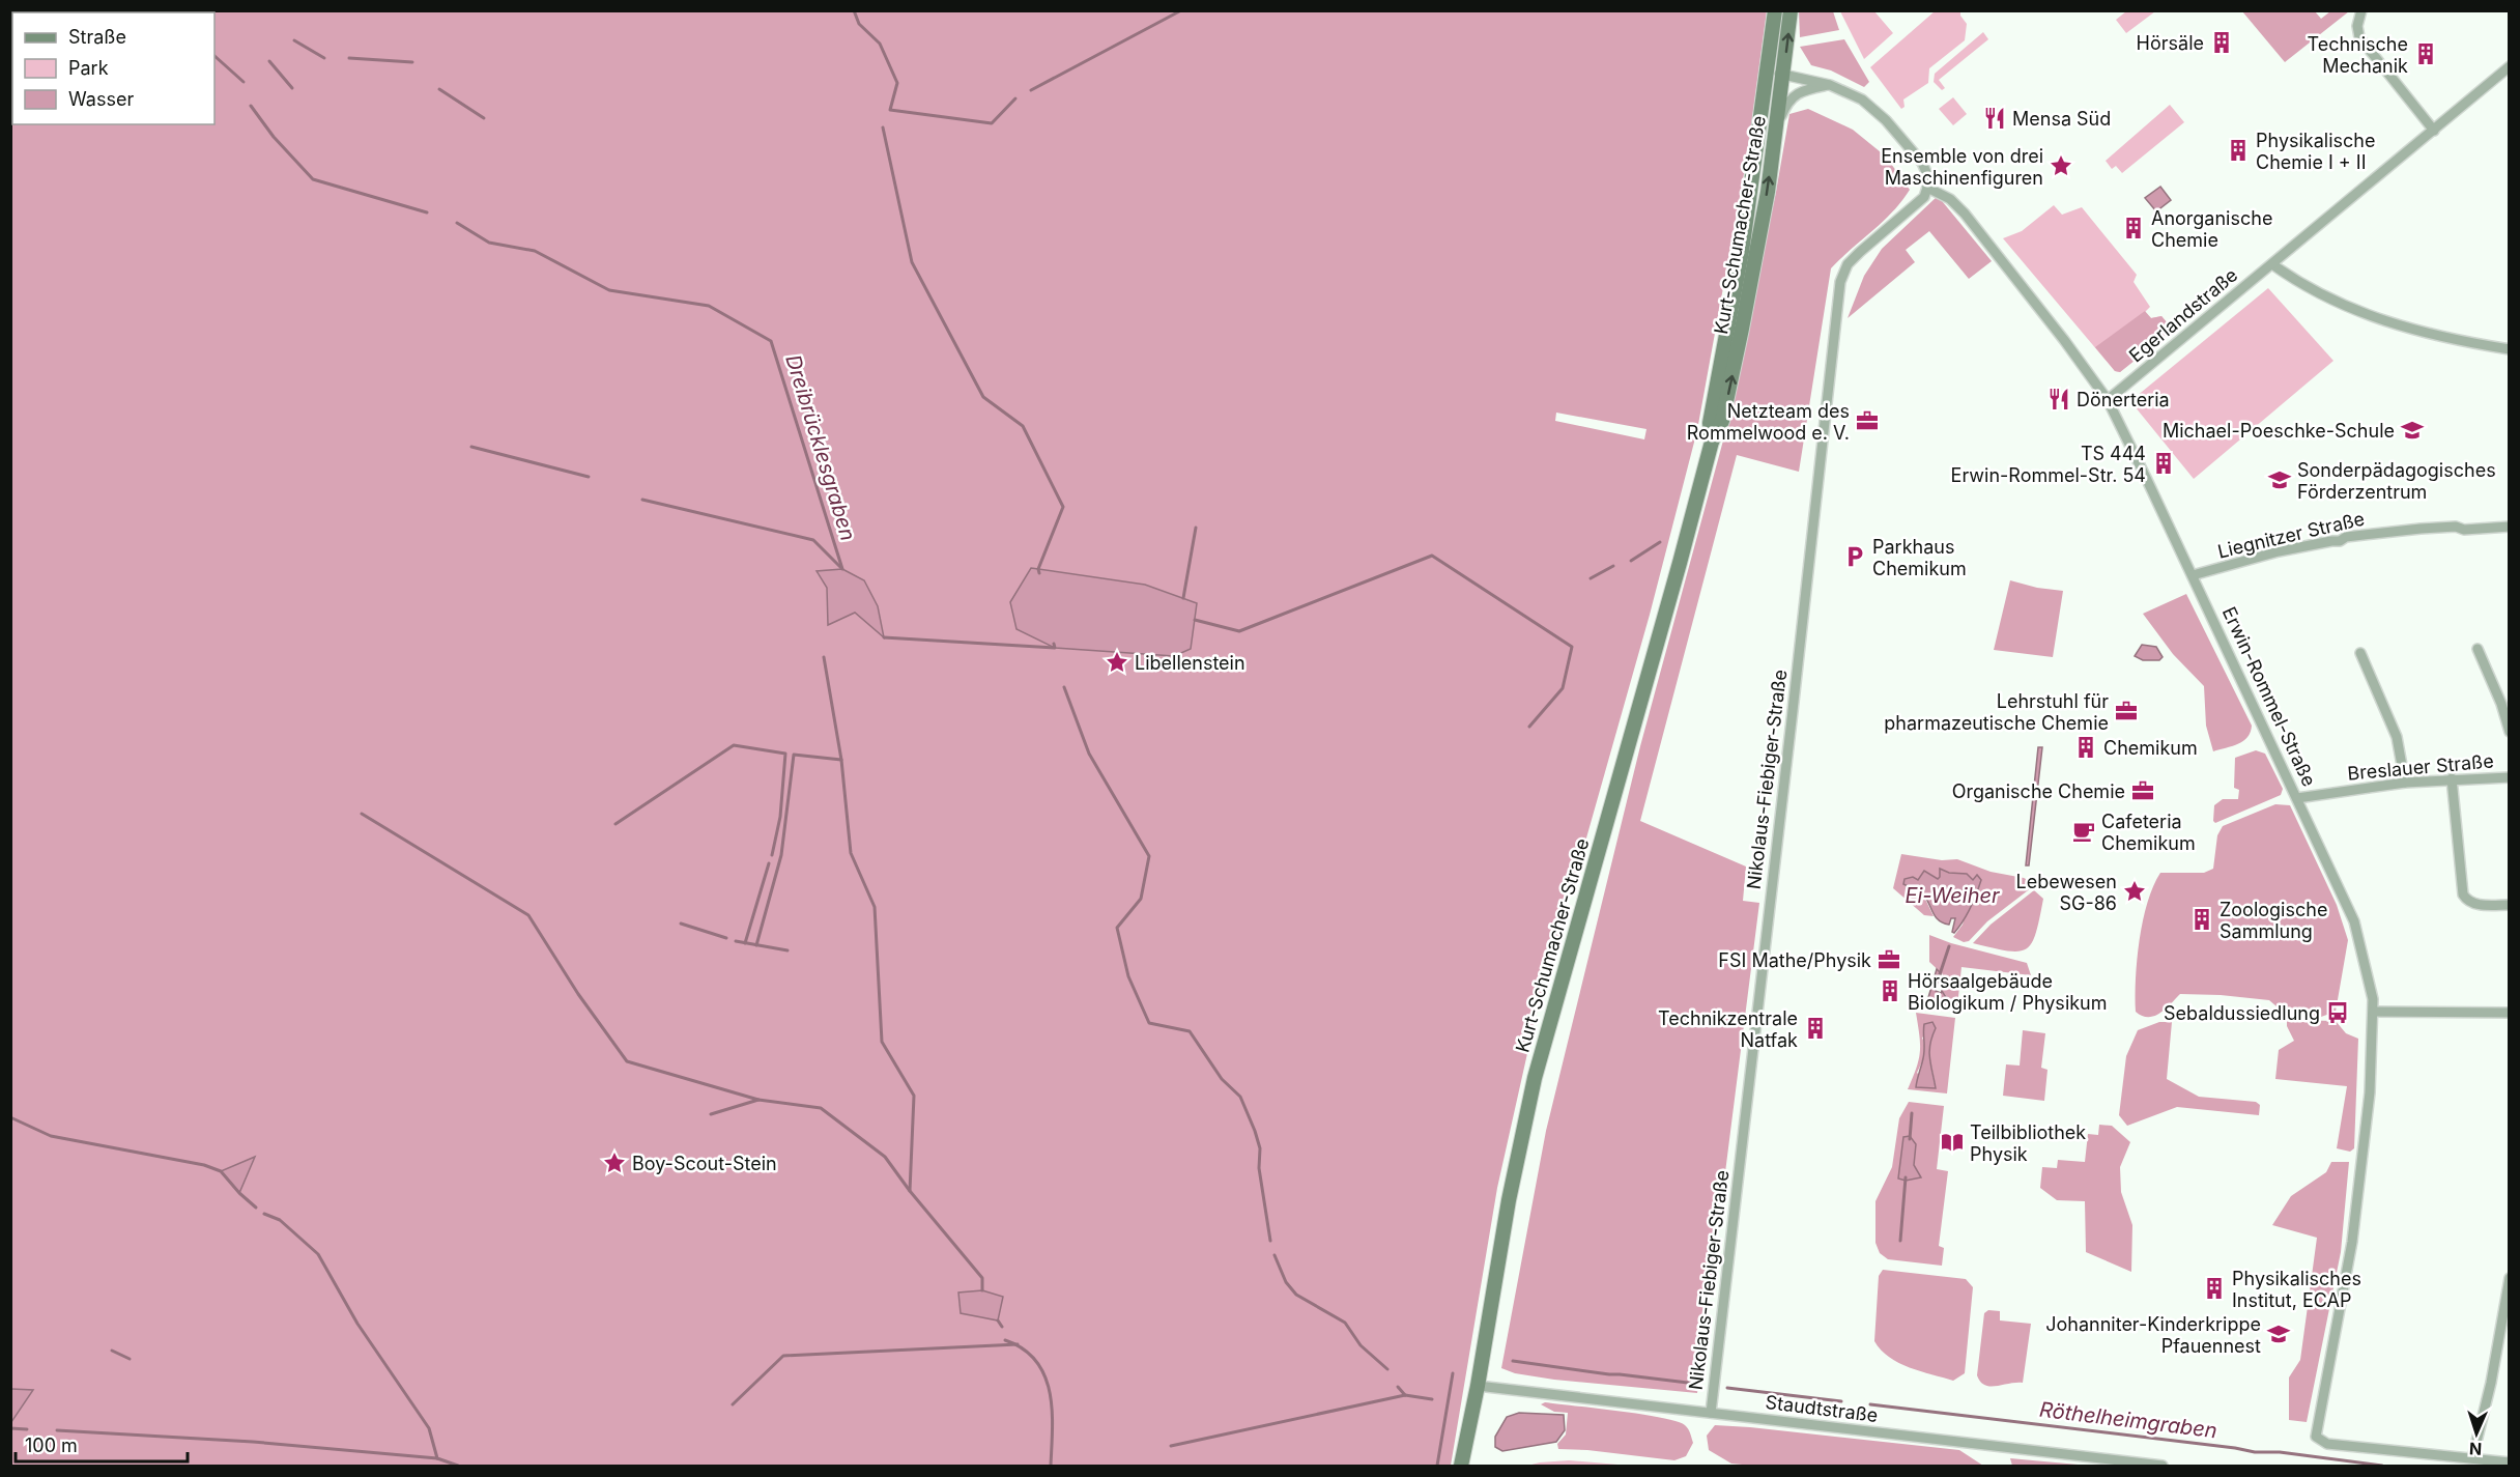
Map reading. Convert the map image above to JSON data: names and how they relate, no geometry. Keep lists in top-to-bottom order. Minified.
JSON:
{"streets":{"main road":["Kurt-Schumacher-Straße"],"street":["Egerlandstraße","Liegnitzer Straße","Erwin-Rommel-Straße","Breslauer Straße","Nikolaus-Fiebiger-Straße","Staudtstraße"]},"crossings":[["Kurt-Schumacher-Straße","Staudtstraße"],["Egerlandstraße","Erwin-Rommel-Straße"],["Liegnitzer Straße","Erwin-Rommel-Straße"],["Erwin-Rommel-Straße","Breslauer Straße"],["Erwin-Rommel-Straße","Nikolaus-Fiebiger-Straße"],["Nikolaus-Fiebiger-Straße","Staudtstraße"]],"water":["Dreibrücklesgraben","Ei-Weiher","Röthelheimgraben"],"places":{"building":["Hörsäle","Technische Mechanik","Physikalische Chemie I + II","Anorganische Chemie","TS 444 Erwin-Rommel-Str. 54","Chemikum","Zoologische Sammlung","Hörsaalgebäude Biologikum / Physikum","Technikzentrale Natfak","Physikalisches Institut, ECAP"],"restaurant":["Mensa Süd","Dönerteria"],"place":["Ensemble von drei Maschinenfiguren","Libellenstein","Lebewesen SG-86","Boy-Scout-Stein"],"office":["Netzteam des Rommelwood e. V.","Lehrstuhl für pharmazeutische Chemie","Organische Chemie","FSI Mathe/Physik"],"school or university":["Michael-Poeschke-Schule","Sonderpädagogisches Förderzentrum","Johanniter-Kinderkrippe Pfauennest"],"parking":["Parkhaus Chemikum"],"cafe":["Cafeteria Chemikum"],"bus stop":["Sebaldussiedlung"],"library":["Teilbibliothek Physik"]},"legend":["Straße","Park","Wasser"],"scale_bar":"100 m","north":"bottom"}
